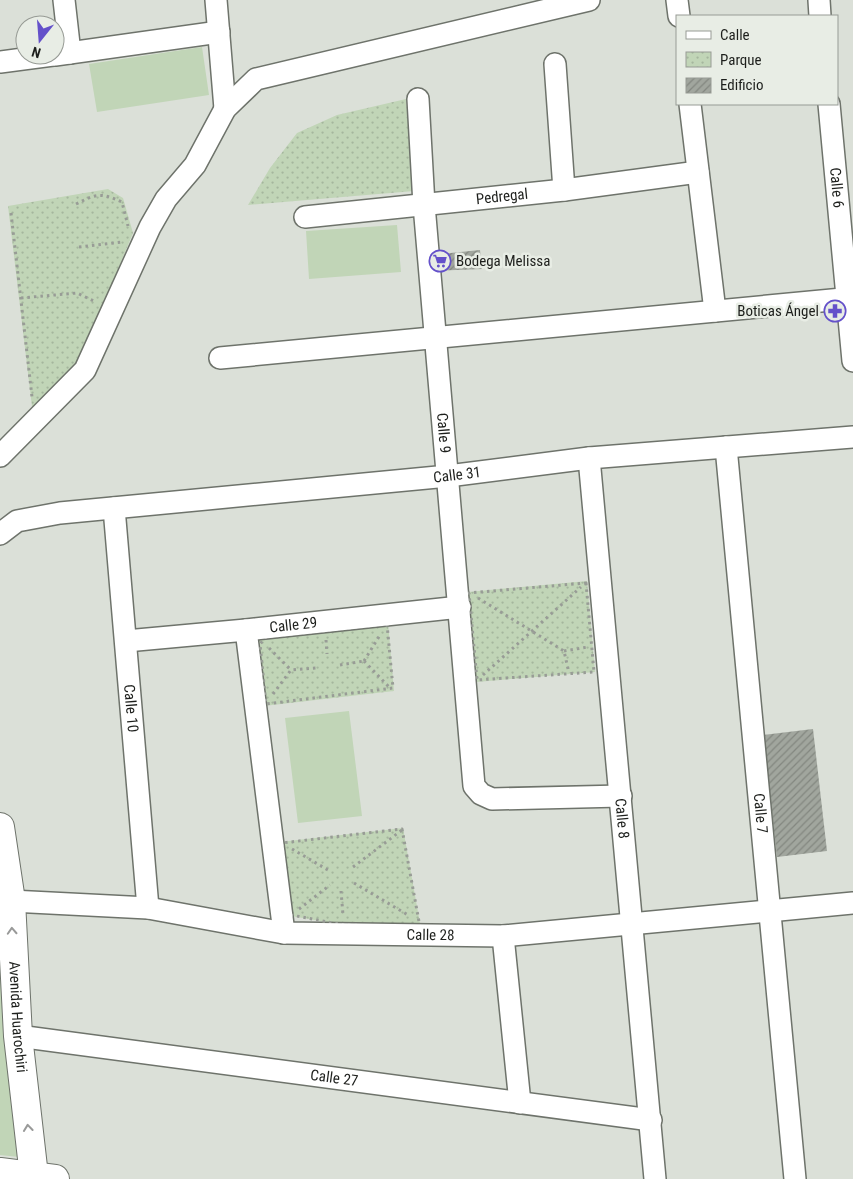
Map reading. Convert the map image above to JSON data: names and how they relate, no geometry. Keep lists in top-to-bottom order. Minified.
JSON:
{"streets":{"street":["Calle 6","Pedregal","Calle 9","Calle 31","Calle 29","Calle 10","Calle 7","Calle 8","Calle 28","Avenida Huarochiri","Calle 27"]},"crossings":[["Pedregal","Calle 9"],["Calle 9","Calle 31"],["Calle 9","Calle 29"],["Calle 9","Calle 8"],["Calle 31","Calle 10"],["Calle 31","Calle 7"],["Calle 31","Calle 8"],["Calle 29","Calle 10"],["Calle 10","Calle 28"],["Calle 7","Calle 28"],["Calle 8","Calle 28"],["Calle 8","Calle 27"],["Calle 28","Avenida Huarochiri"],["Avenida Huarochiri","Calle 27"]],"one_way":["Avenida Huarochiri"],"places":{"supermarket":["Bodega Melissa"],"pharmacy":["Boticas Ángel"]},"legend":["Calle","Parque","Edificio"],"north":"bottom"}
